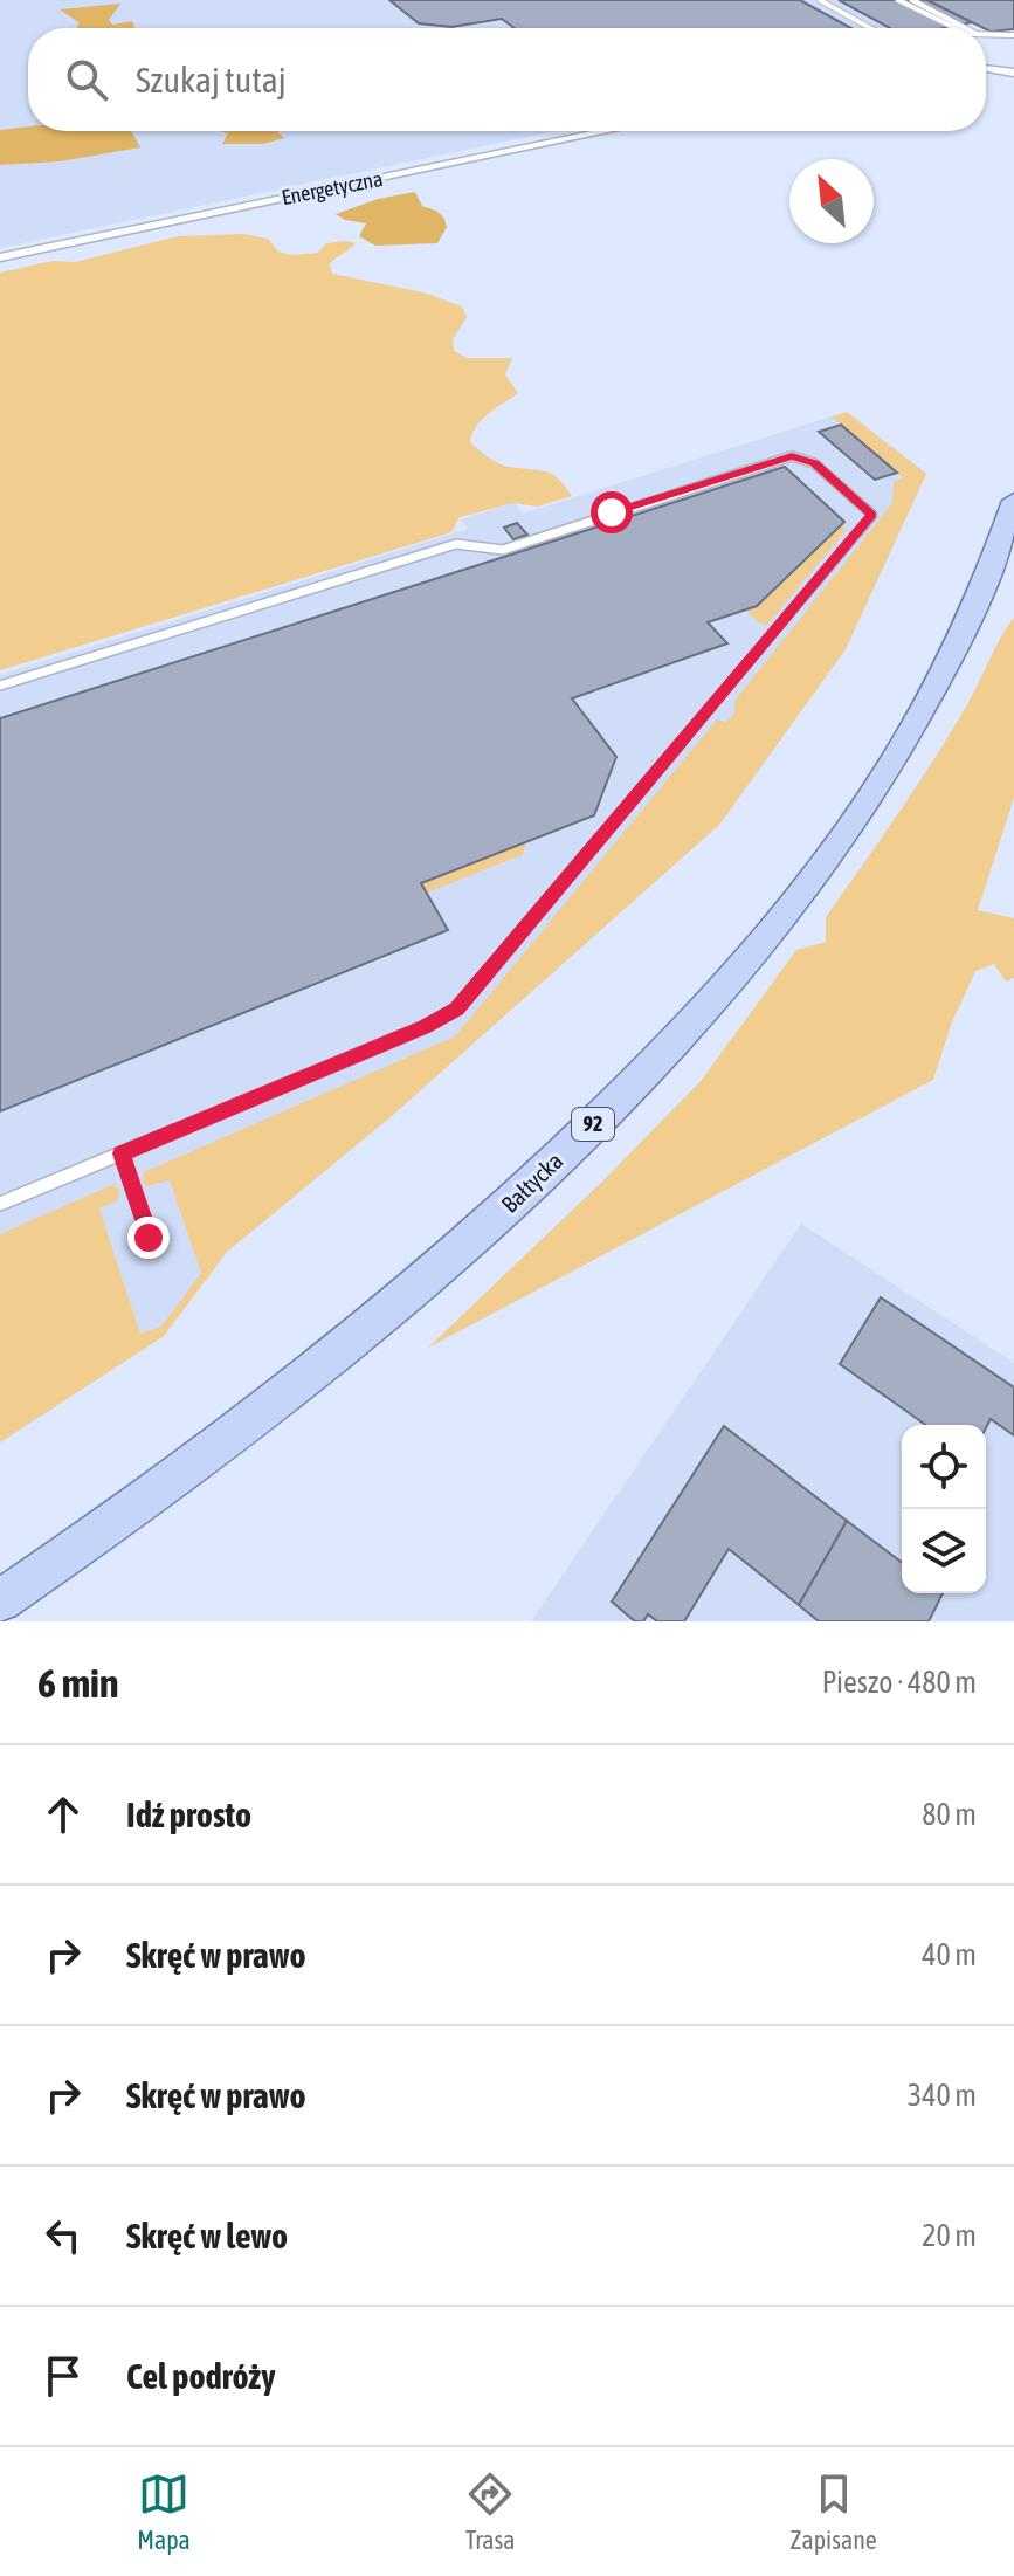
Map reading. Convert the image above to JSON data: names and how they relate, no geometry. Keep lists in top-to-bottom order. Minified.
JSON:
{"streets":{"main road":["92","Bałtycka"],"street":["Energetyczna"]},"north":"top left","page":{"search":"Szukaj tutaj","heading":["6 min","Pieszo · 480 m"],"list":[["Idź prosto","80 m"],["Skręć w prawo","40 m"],["Skręć w prawo","340 m"],["Skręć w lewo","20 m"],"Cel podróży"],"nav":["Mapa","Trasa","Zapisane"]}}
